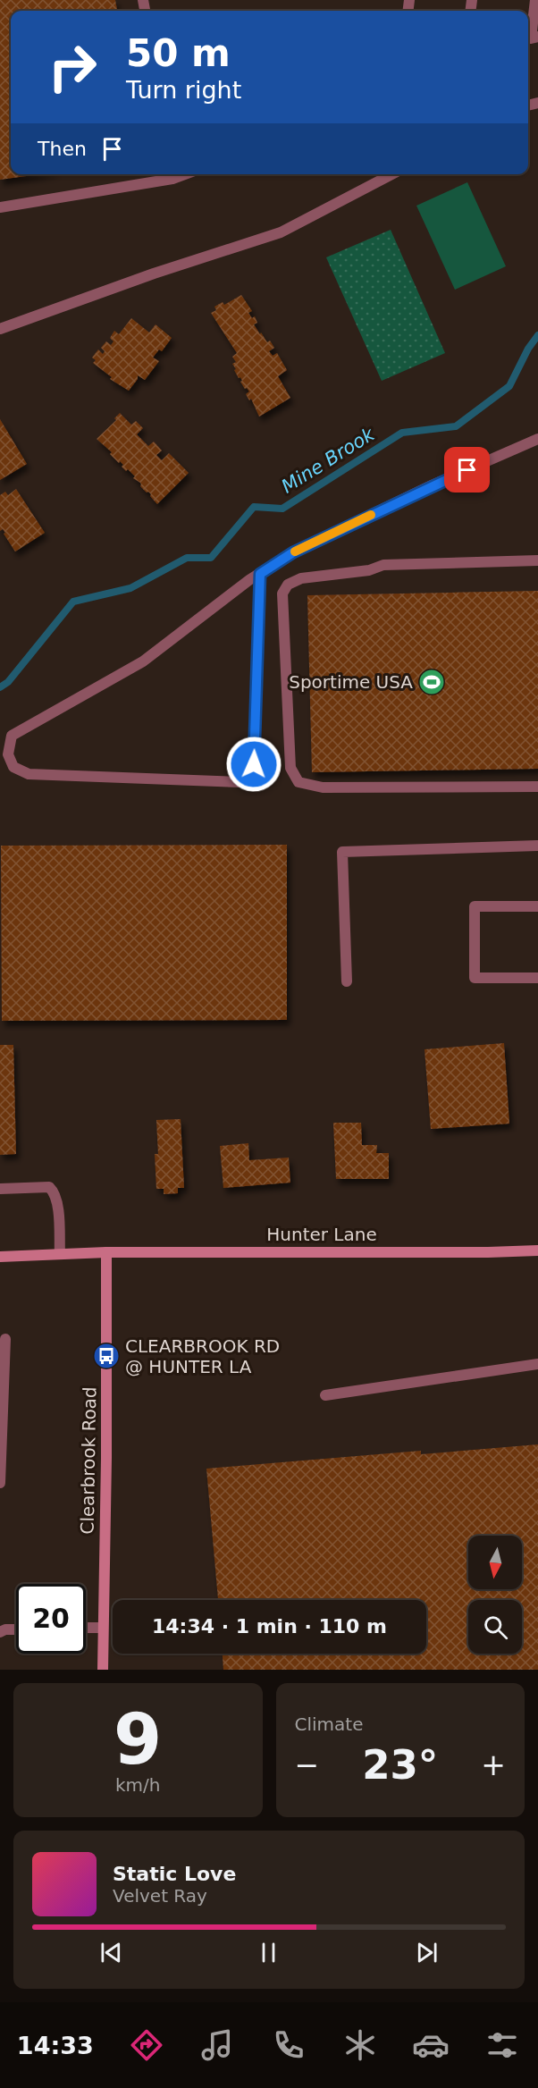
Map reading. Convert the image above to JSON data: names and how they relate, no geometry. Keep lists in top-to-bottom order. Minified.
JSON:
{"streets":{"street":["Hunter Lane","Clearbrook Road"]},"crossings":[["Hunter Lane","Clearbrook Road"]],"water":["Mine Brook"],"places":{"sports":["Sportime USA"],"bus stop":["CLEARBROOK RD @ HUNTER LA"]},"north":"bottom","page":{"turn":["50 m","Turn right"],"then":"Then","limit":"20","trip":"14:34 · 1 min · 110 m","tile":[["9","km/h"],"Climate"],"heat":["−","23°","+"],"song":["Static Love","Velvet Ray"],"tabs":"14:33"}}
